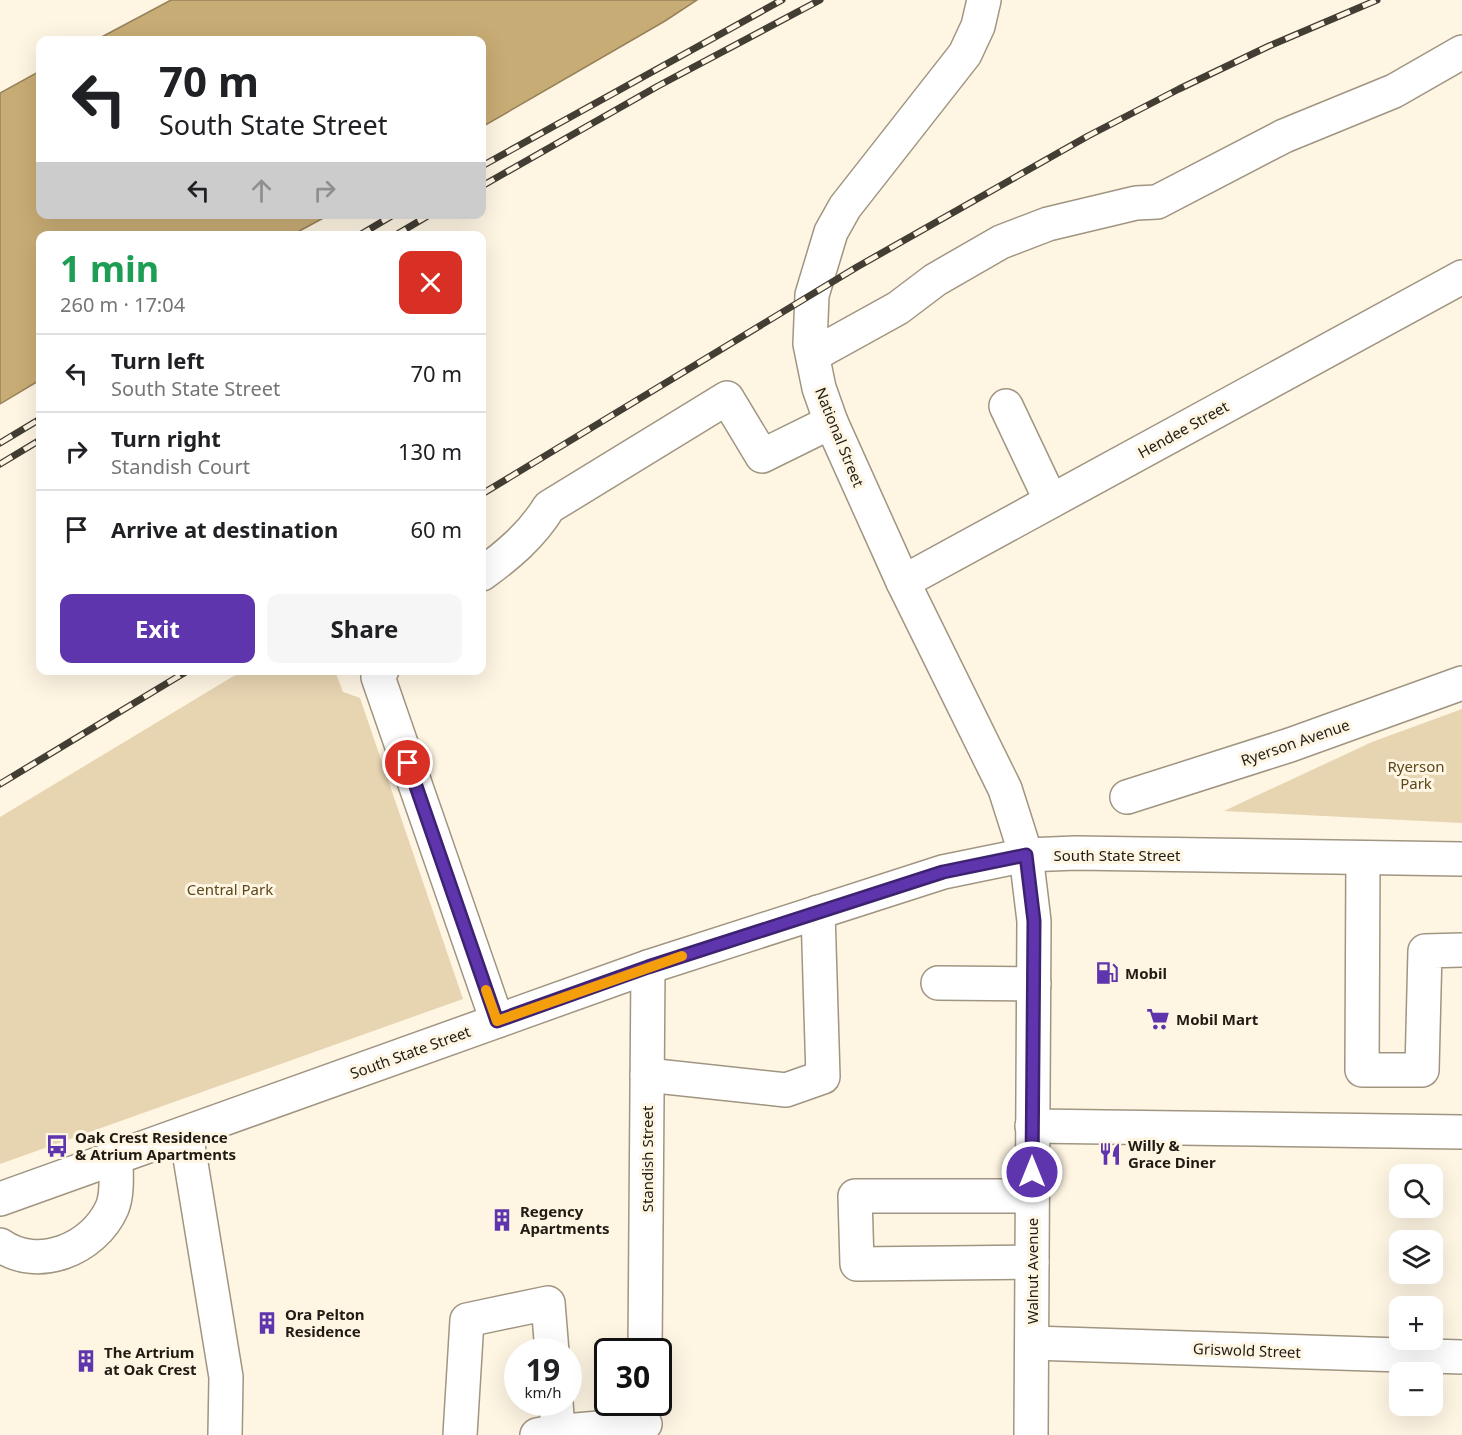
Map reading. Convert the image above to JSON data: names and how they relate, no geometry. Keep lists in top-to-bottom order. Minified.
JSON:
{"streets":{"street":["Hendee Street","National Street","Ryerson Avenue","South State Street","Standish Street","Walnut Avenue","Griswold Street"]},"crossings":[["Hendee Street","National Street"],["National Street","South State Street"],["National Street","Walnut Avenue"],["South State Street","Standish Street"],["South State Street","Walnut Avenue"],["Walnut Avenue","Griswold Street"]],"parks":["Ryerson Park","Central Park"],"places":{"fuel station":["Mobil"],"supermarket":["Mobil Mart"],"bus stop":["Oak Crest Residence & Atrium Apartments"],"restaurant":["Willy & Grace Diner"],"building":["Regency Apartments","Ora Pelton Residence","The Artrium at Oak Crest"]},"page":{"turn":["70 m","South State Street"],"heading":["1 min","260 m · 17:04"],"list":[{"name":"Turn left","note":"South State Street","value":"70 m"},{"name":"Turn right","note":"Standish Court","value":"130 m"},{"name":"Arrive at destination","value":"60 m"}],"buttons":["Exit","Share"],"map_buttons":["+","−"],"speed":"19 km/h","limit":"30"}}
